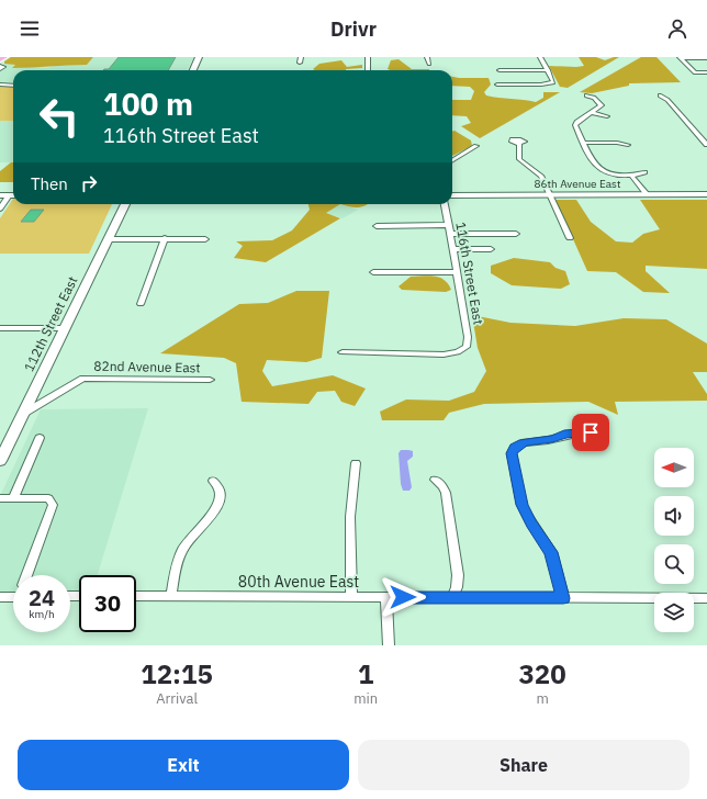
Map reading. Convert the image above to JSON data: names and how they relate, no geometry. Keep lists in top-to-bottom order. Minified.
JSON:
{"streets":{"main road":["112th Street East"],"street":["86th Avenue East","116th Street East","82nd Avenue East","80th Avenue East"]},"crossings":[["112th Street East","82nd Avenue East"]],"north":"left","page":{"header":"Drivr","turn":["100 m","116th Street East"],"then":"Then","speed":"24 km/h","limit":"30","eta":["12:15","Arrival","1","min","320","m"],"buttons":["Exit","Share"]}}
